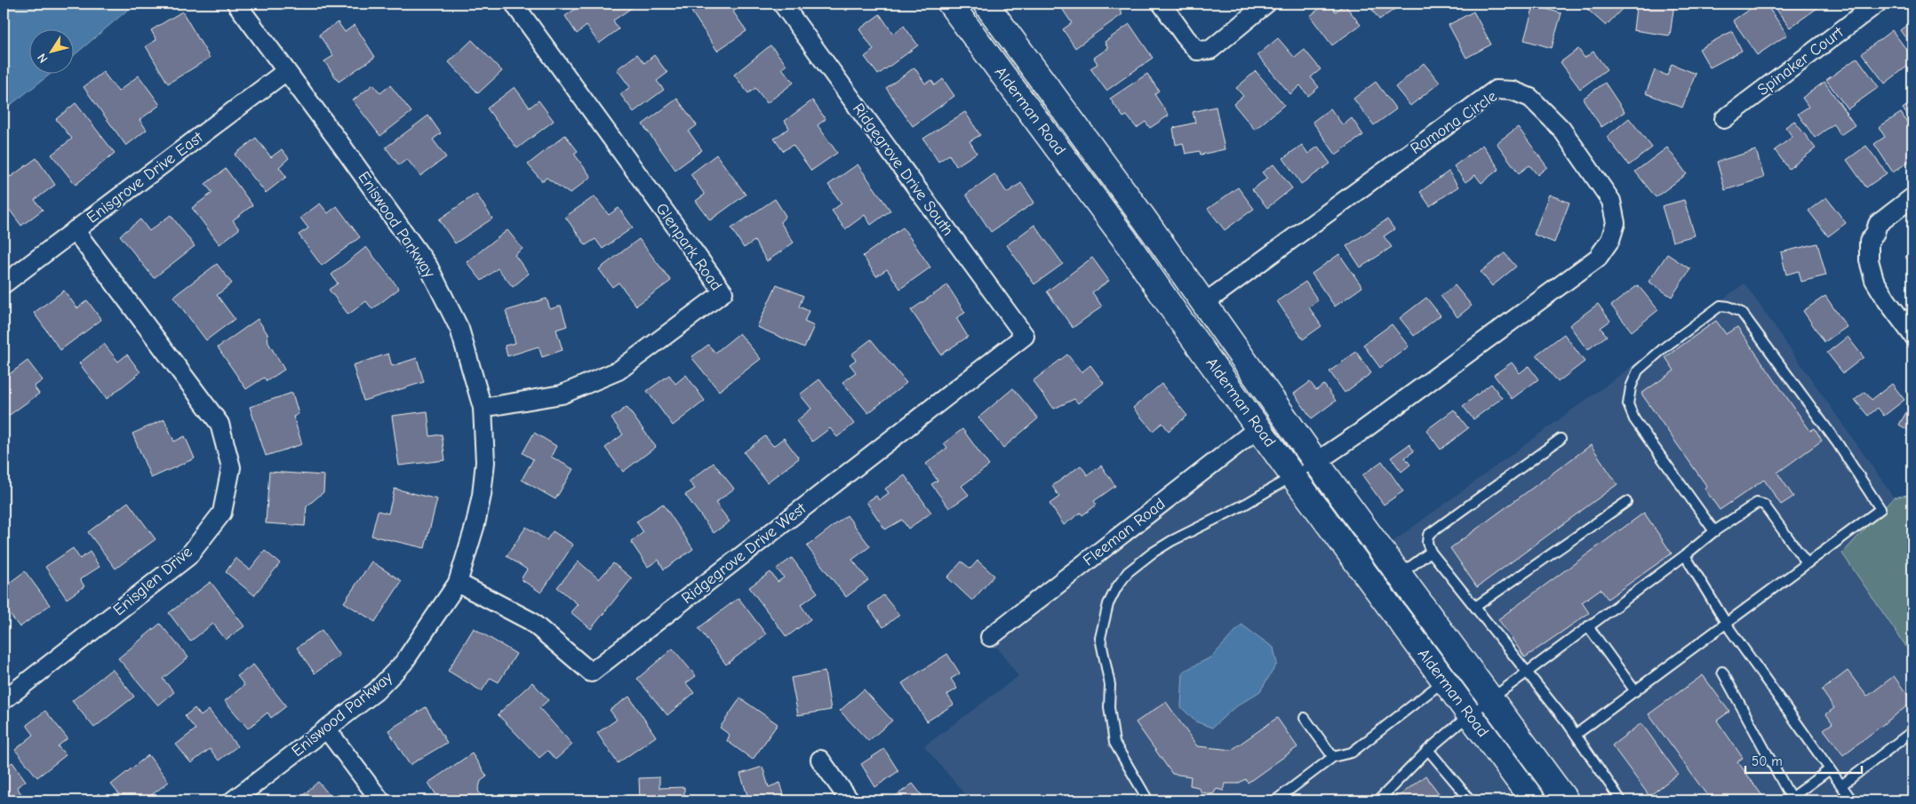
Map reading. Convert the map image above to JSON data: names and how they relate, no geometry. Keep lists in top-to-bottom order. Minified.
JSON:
{"streets":{"main road":["Alderman Road"],"street":["Spinaker Court","Ramona Circle","Ridgegrove Drive South","Enisgrove Drive East","Eniswood Parkway","Glenpark Road","Fleeman Road","Ridgegrove Drive West","Enisglen Drive"]},"crossings":[["Alderman Road","Ramona Circle"],["Alderman Road","Fleeman Road"],["Ridgegrove Drive South","Ridgegrove Drive West"],["Enisgrove Drive East","Eniswood Parkway"],["Enisgrove Drive East","Enisglen Drive"],["Eniswood Parkway","Glenpark Road"],["Eniswood Parkway","Ridgegrove Drive West"]],"scale_bar":"50 m","north":"bottom left"}
